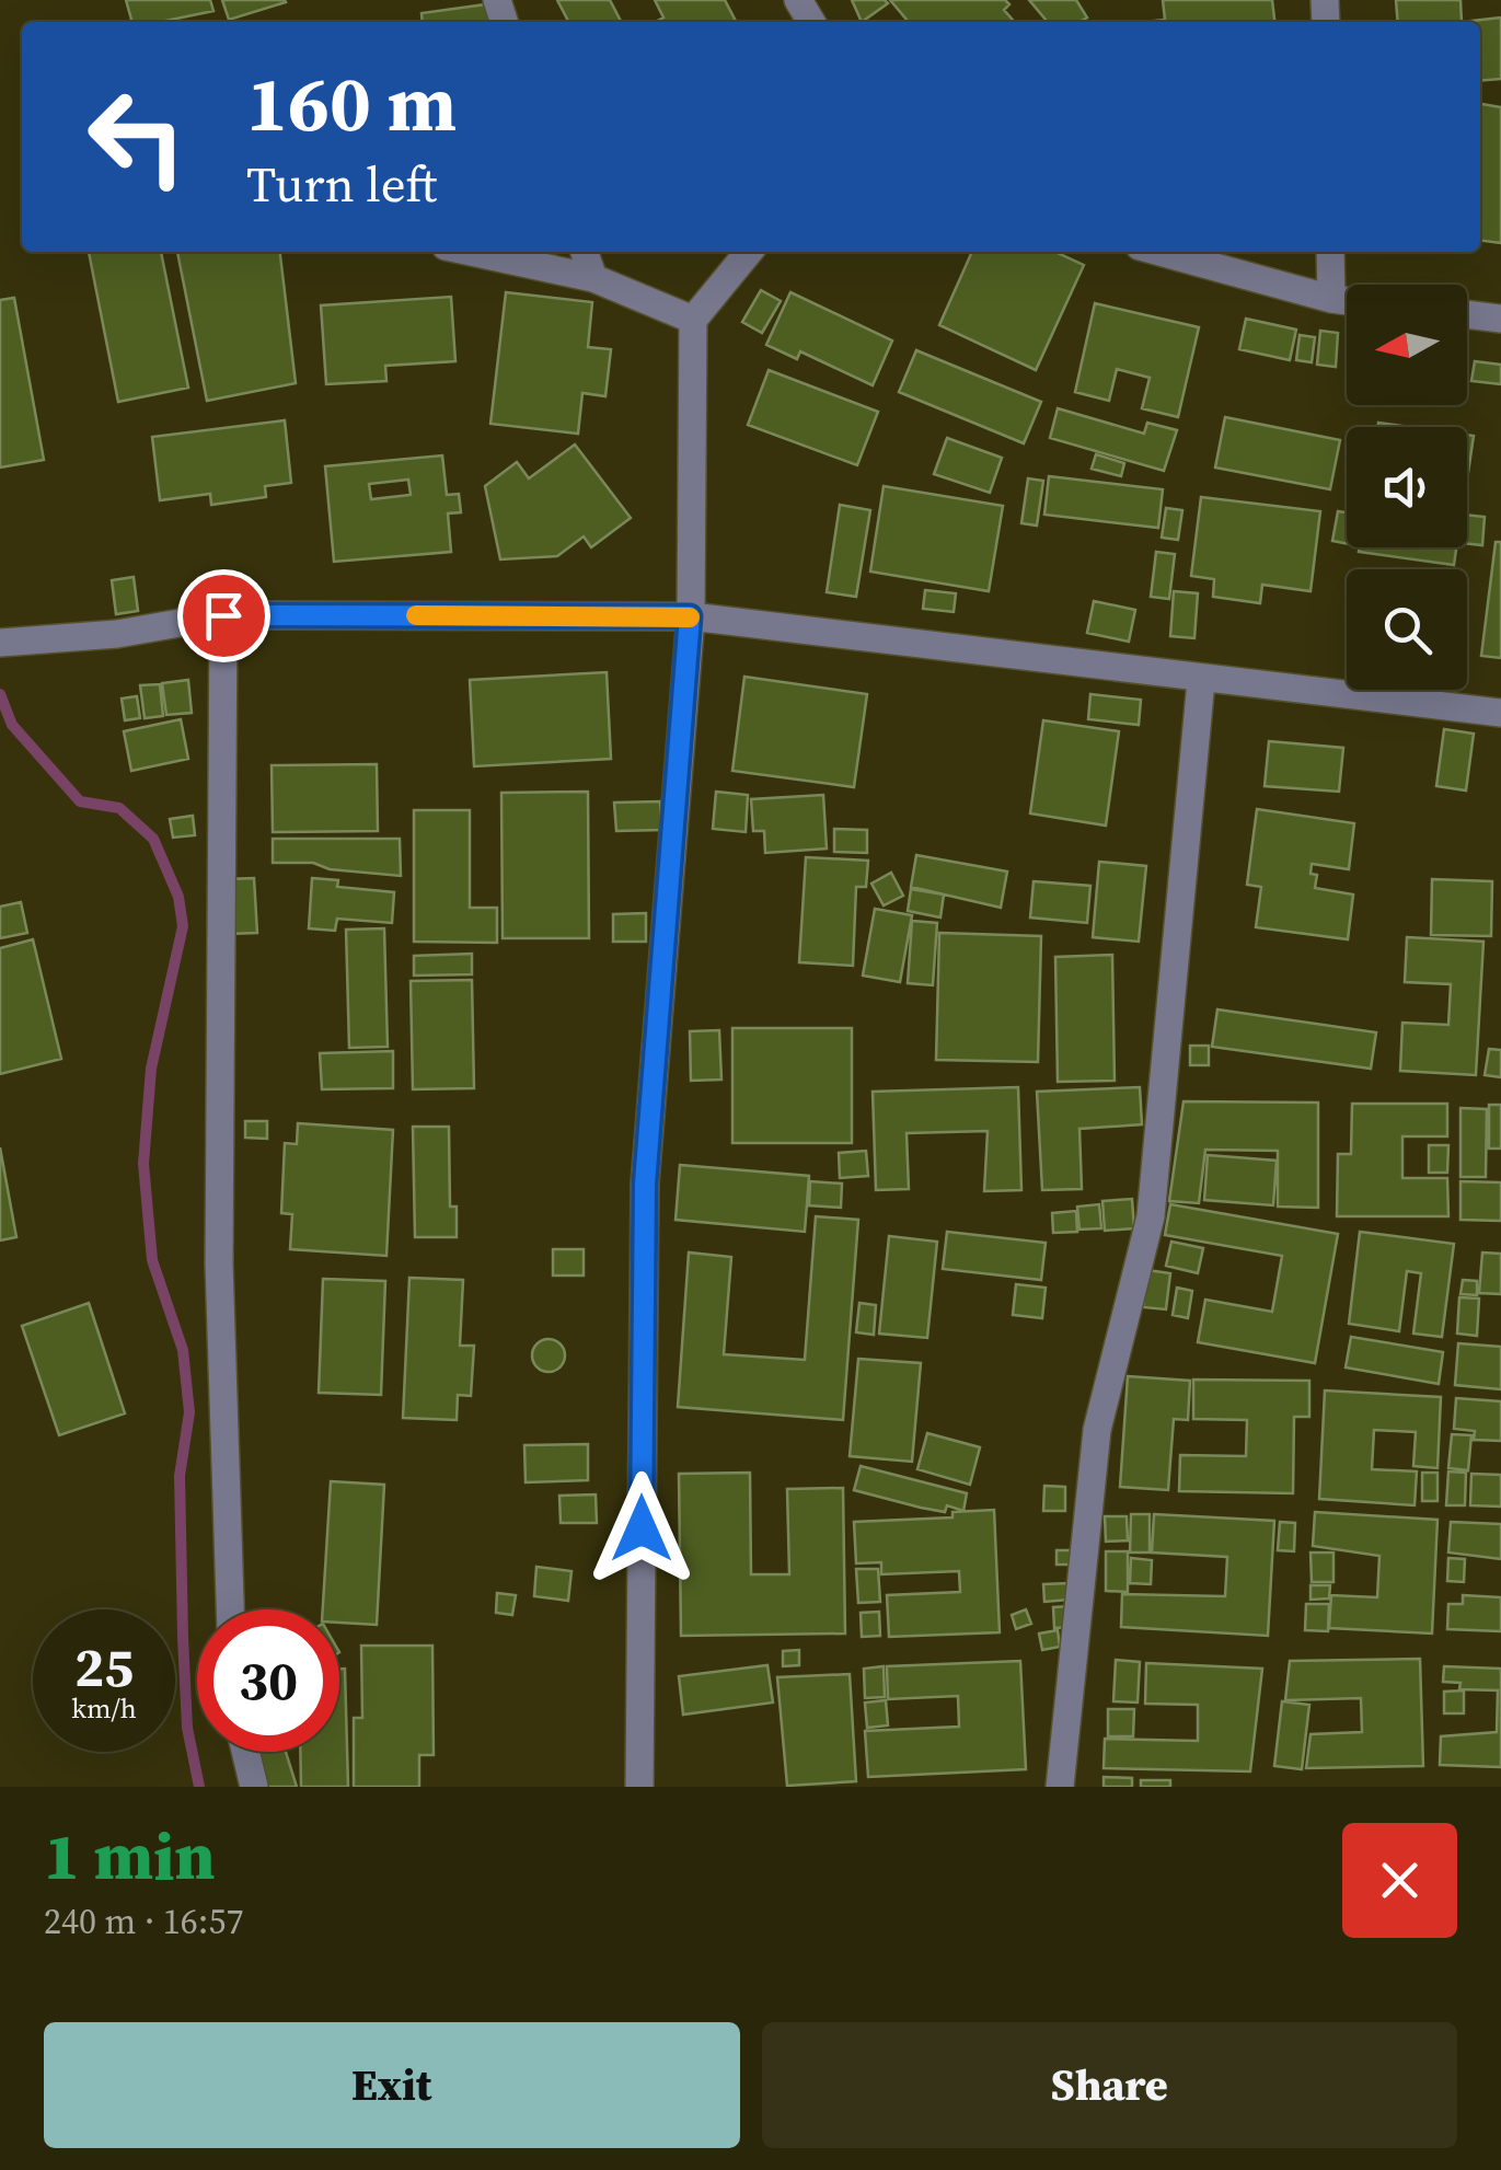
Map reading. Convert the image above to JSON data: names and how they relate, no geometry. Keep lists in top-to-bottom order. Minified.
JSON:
{"north":"left","page":{"turn":["160 m","Turn left"],"speed":"25 km/h","limit":"30","heading":["1 min","240 m · 16:57"],"buttons":["Exit","Share"]}}
